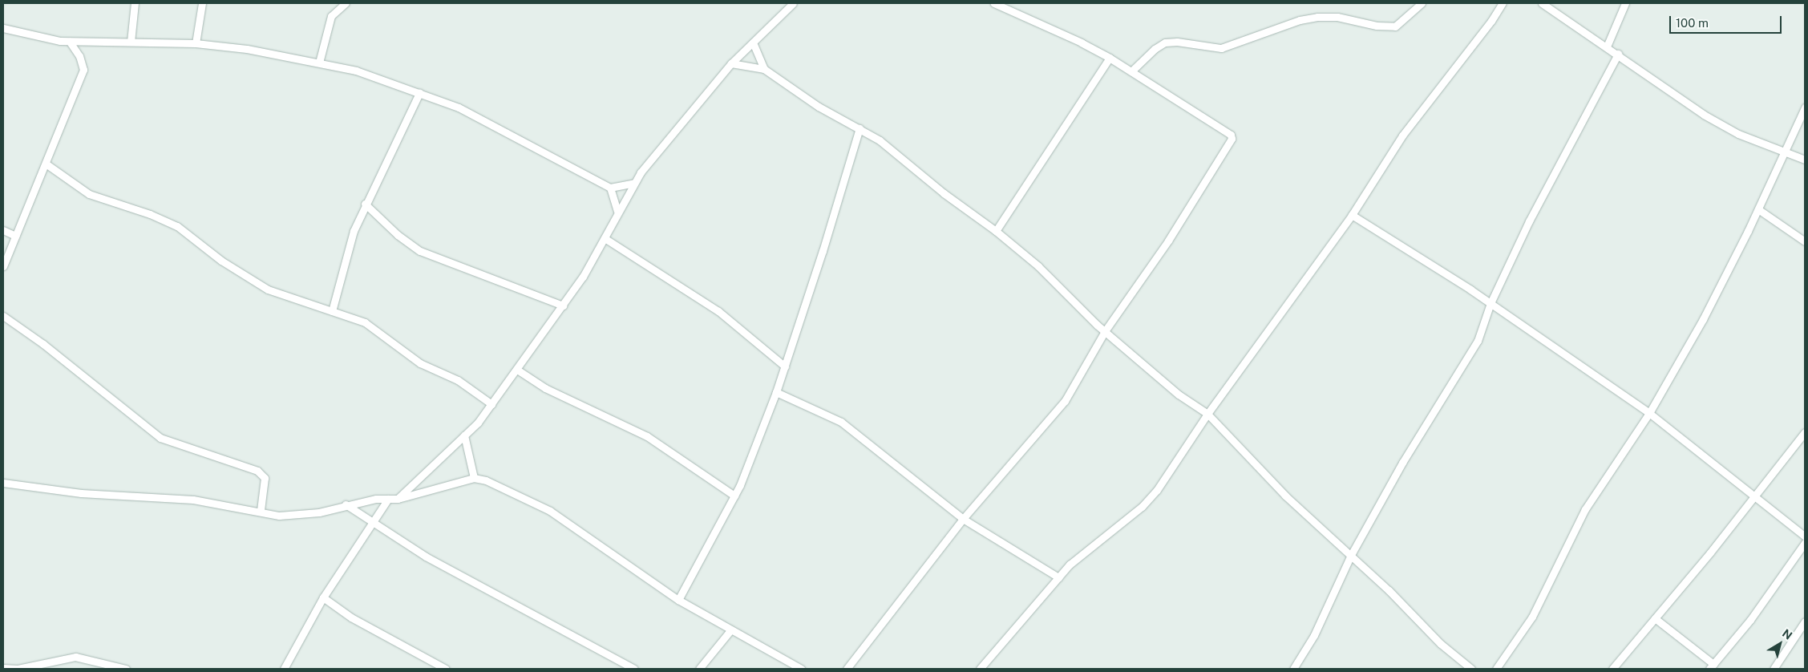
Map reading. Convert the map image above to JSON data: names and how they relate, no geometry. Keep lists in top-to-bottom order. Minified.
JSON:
{"scale_bar":"100 m","north":"top right"}
